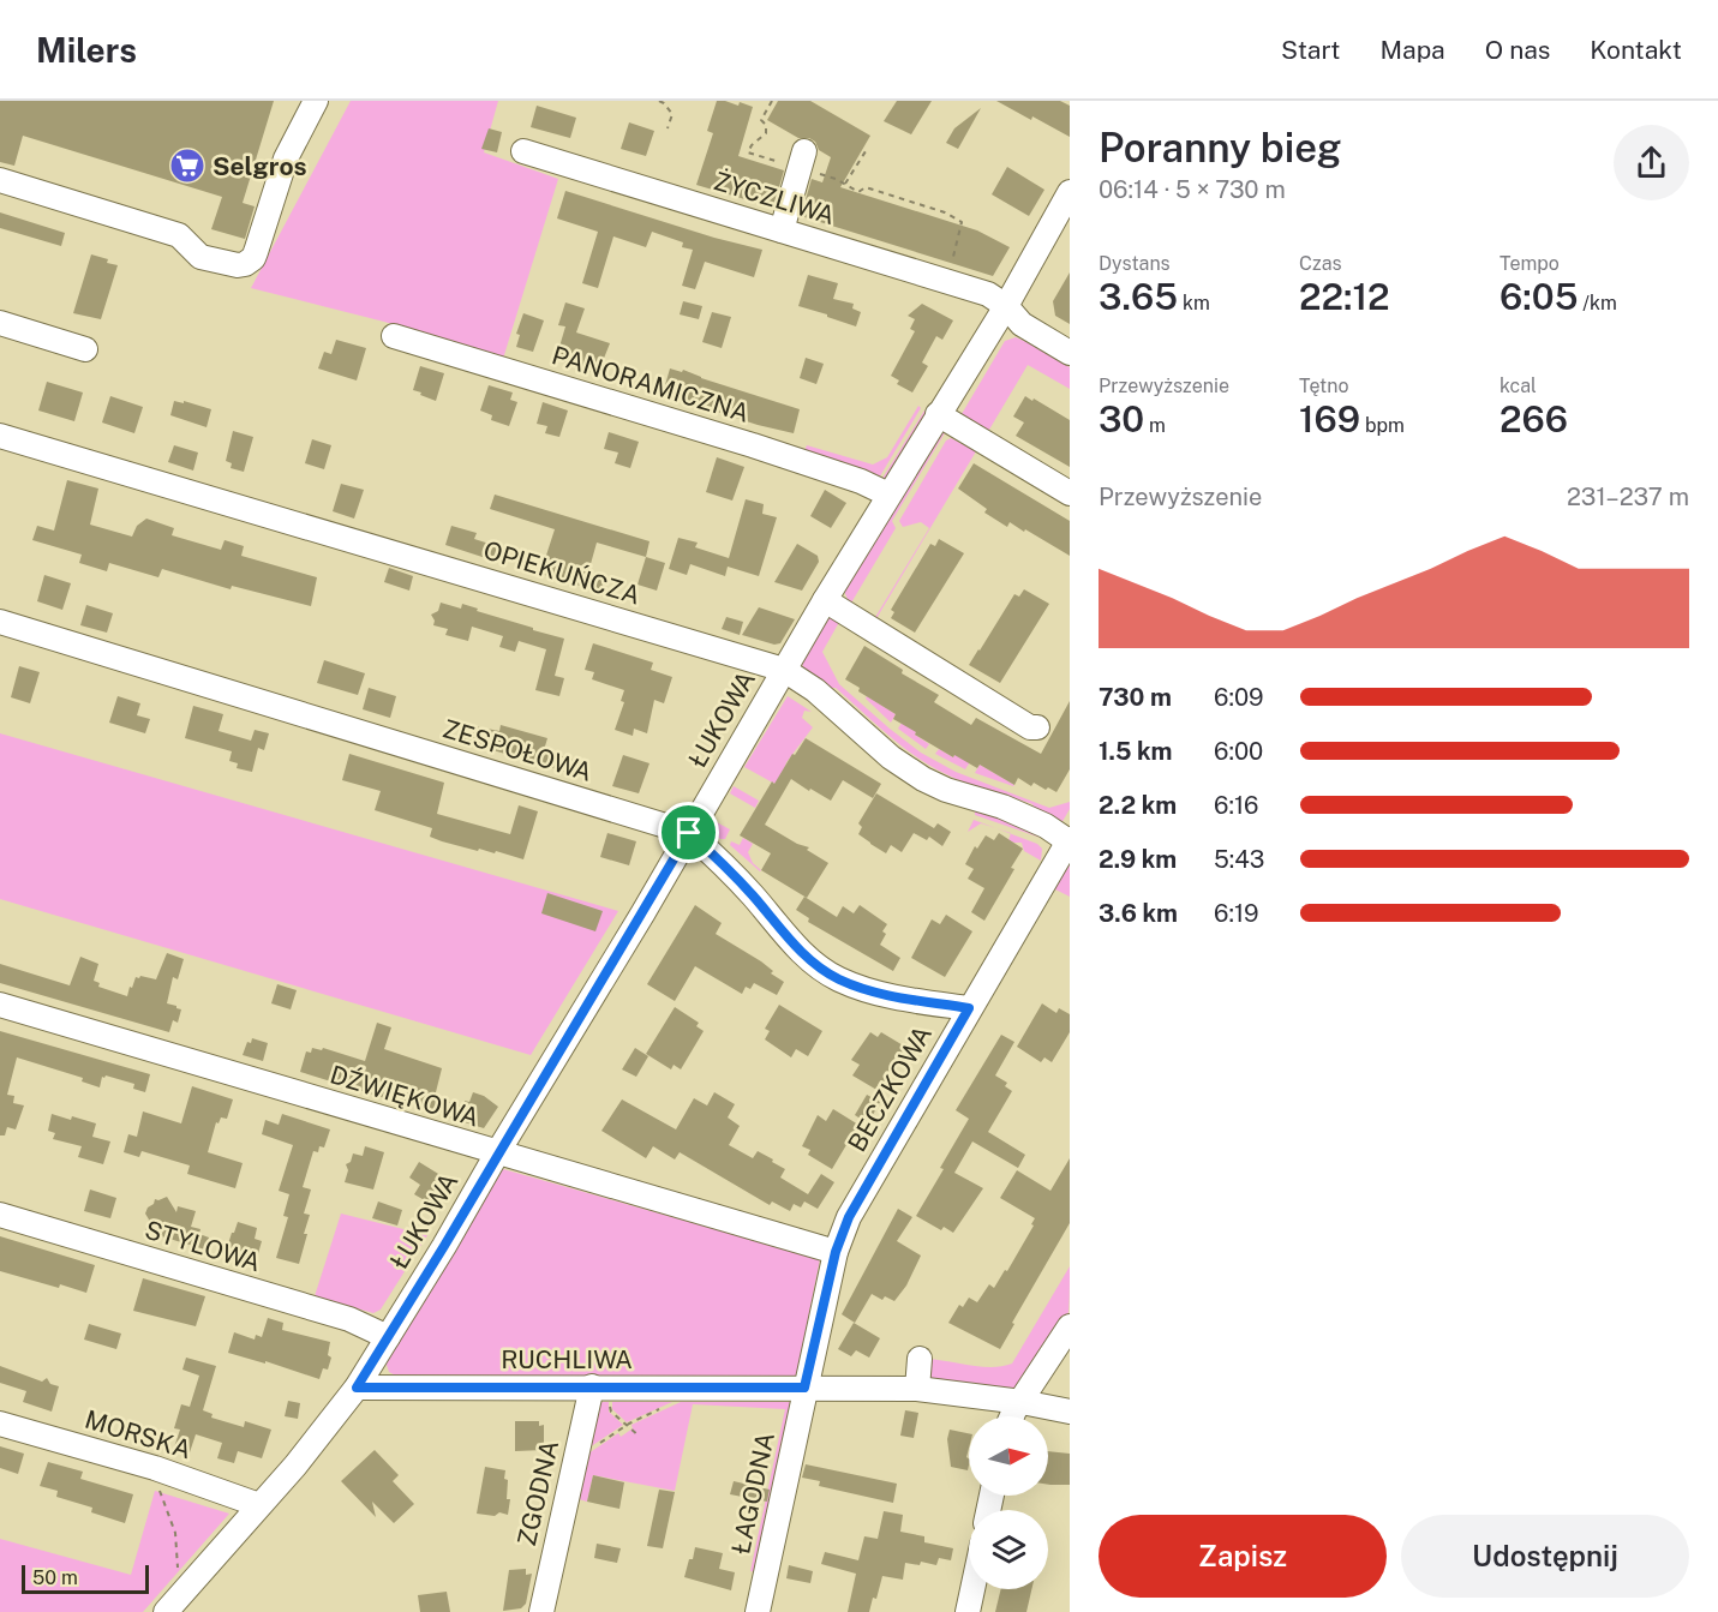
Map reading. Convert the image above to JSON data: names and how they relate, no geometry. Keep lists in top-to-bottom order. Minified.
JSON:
{"streets":{"street":["ŻYCZLIWA","PANORAMICZNA","OPIEKUŃCZA","ŁUKOWA","ZESPOŁOWA","BECZKOWA","DŹWIĘKOWA","STYLOWA","RUCHLIWA","MORSKA","ZGODNA","ŁAGODNA"]},"crossings":[["ŻYCZLIWA","ŁUKOWA"],["PANORAMICZNA","ŁUKOWA"],["OPIEKUŃCZA","ŁUKOWA"],["OPIEKUŃCZA","BECZKOWA"],["ŁUKOWA","ZESPOŁOWA"],["ŁUKOWA","DŹWIĘKOWA"],["ŁUKOWA","STYLOWA"],["ŁUKOWA","RUCHLIWA"],["ZESPOŁOWA","BECZKOWA"],["BECZKOWA","DŹWIĘKOWA"],["BECZKOWA","RUCHLIWA"],["BECZKOWA","ŁAGODNA"],["RUCHLIWA","ZGODNA"],["RUCHLIWA","ŁAGODNA"]],"places":{"supermarket":["Selgros"]},"scale_bar":"50 m","north":"right","page":{"header":"Milers","nav":["Start","Mapa","O nas","Kontakt"],"heading":["Poranny bieg","06:14 · 5 × 730 m"],"stats":[["Dystans","3.65 km"],["Czas","22:12"],["Tempo","6:05 /km"],["Przewyższenie","30 m"],["Tętno","169 bpm"],["kcal","266"]],"chart":["Przewyższenie","231–237 m"],"list":[{"name":"730 m","note":"6:09"},{"name":"1.5 km","note":"6:00"},{"name":"2.2 km","note":"6:16"},{"name":"2.9 km","note":"5:43"},{"name":"3.6 km","note":"6:19"}],"buttons":["Zapisz","Udostępnij"],"scale":"50 m"}}
